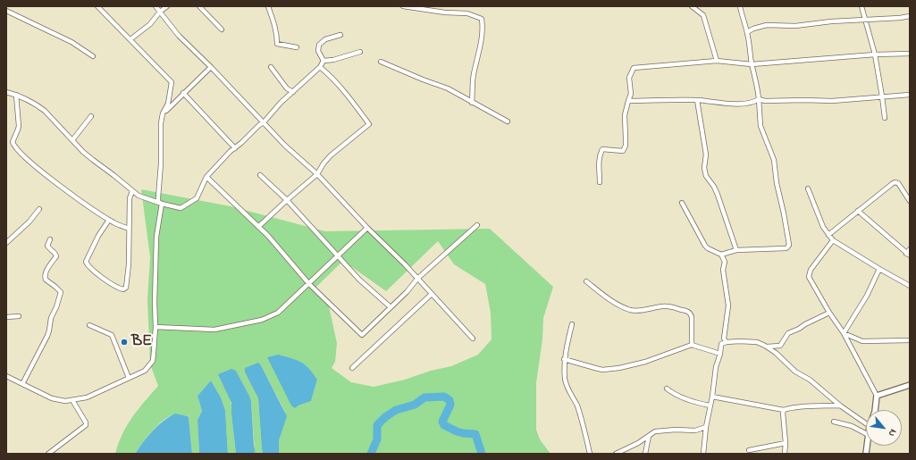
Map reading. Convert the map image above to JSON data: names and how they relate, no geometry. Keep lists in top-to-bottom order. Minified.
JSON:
{"places":["BE"],"north":"bottom right"}
